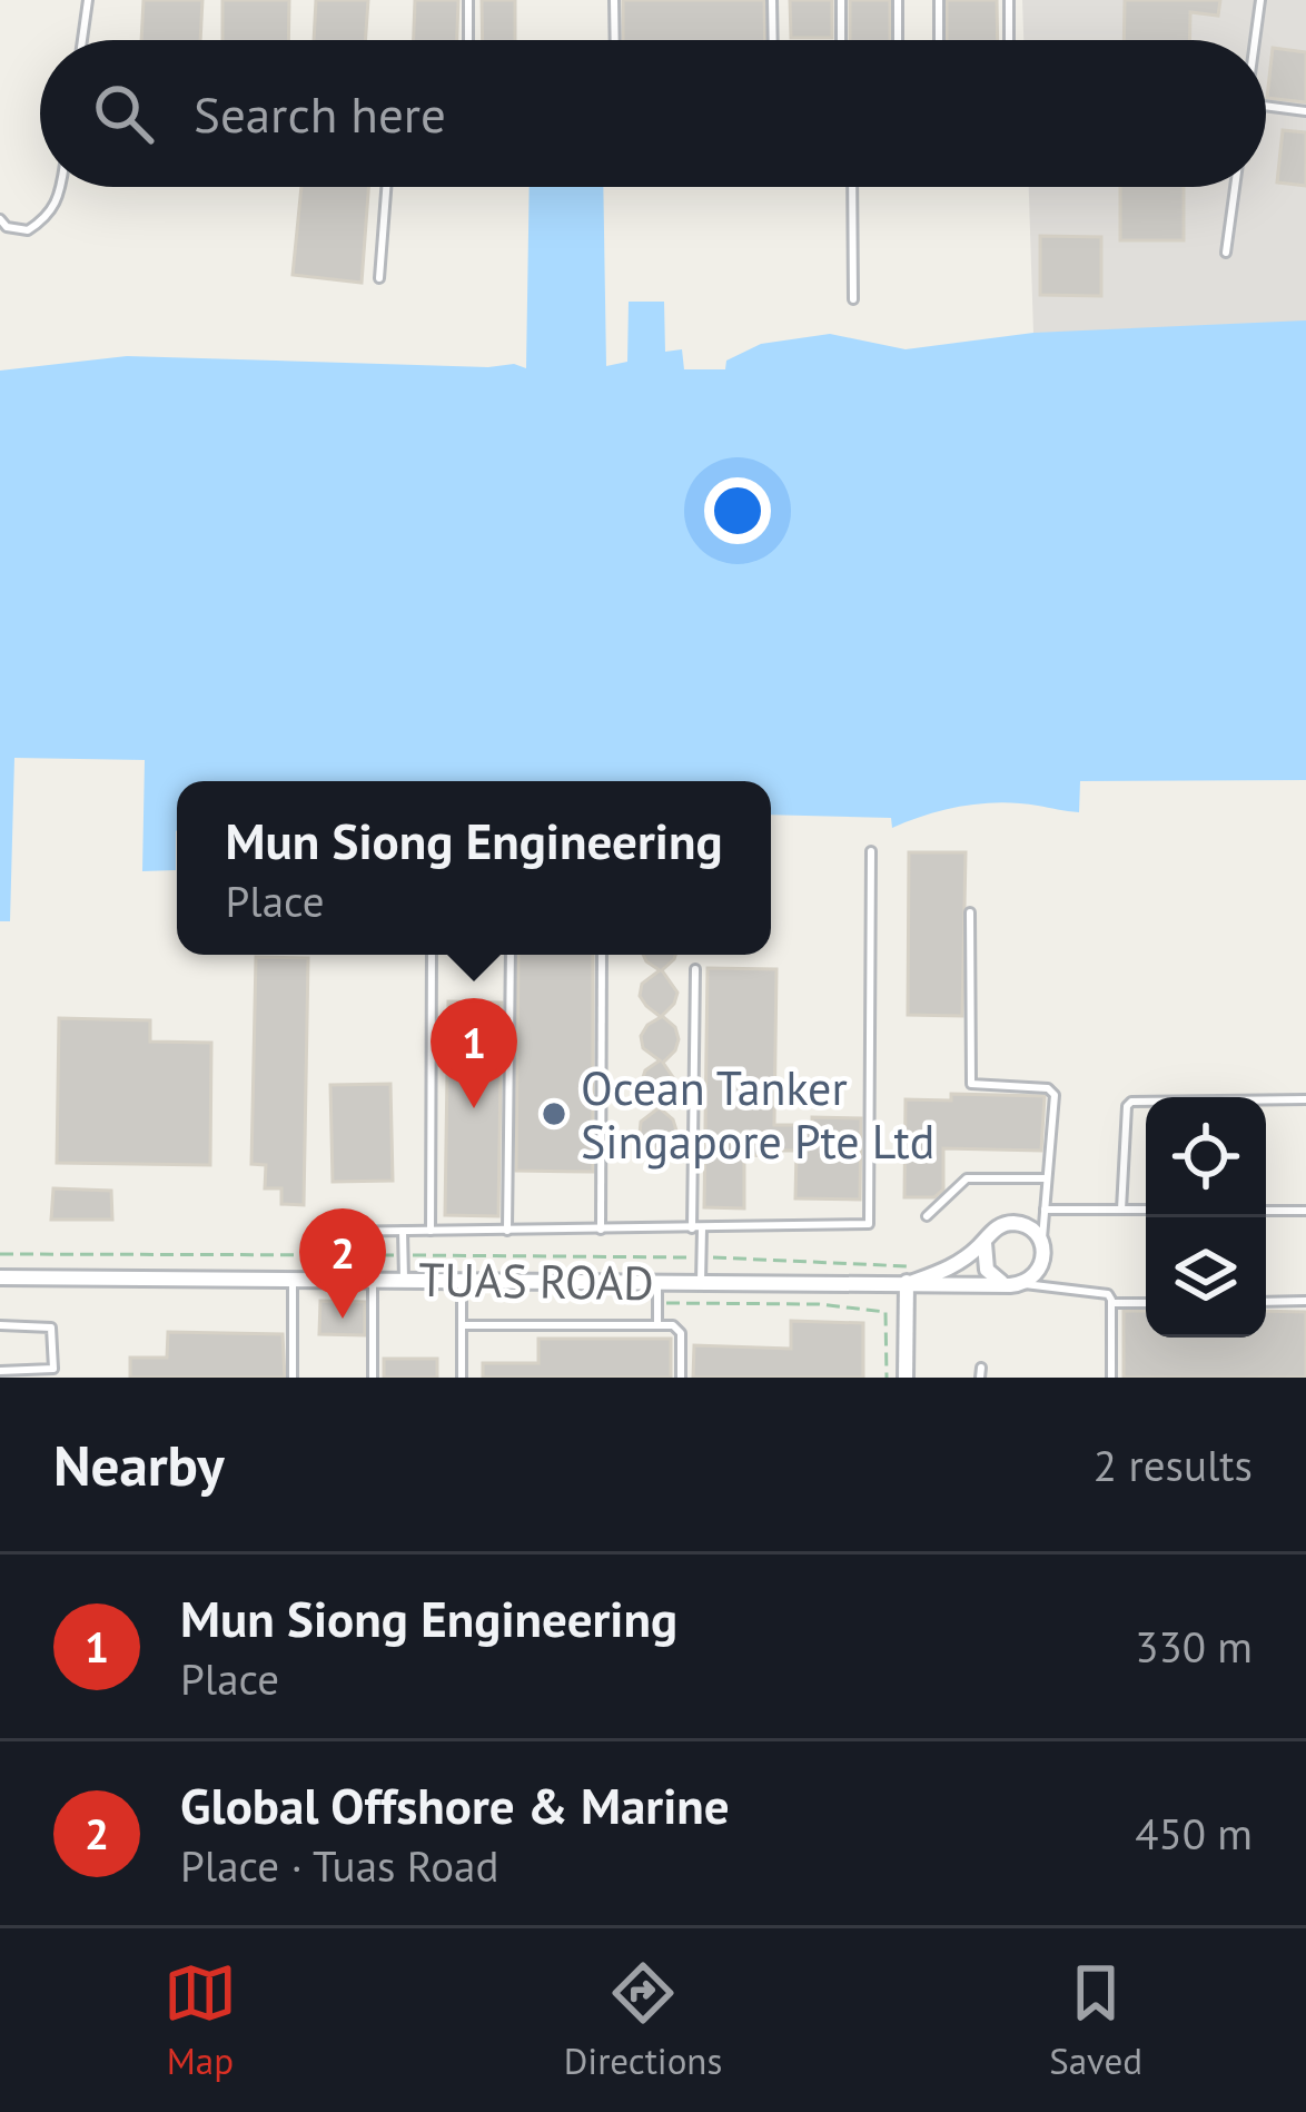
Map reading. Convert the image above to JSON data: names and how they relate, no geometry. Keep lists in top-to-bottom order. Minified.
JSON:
{"streets":{"street":["TUAS ROAD"]},"places":["Ocean Tanker Singapore Pte Ltd"],"page":{"search":"Search here","popup":["Mun Siong Engineering","Place"],"pins":["1","2"],"heading":["Nearby","2 results"],"list":[{"mark":"1","name":"Mun Siong Engineering","note":"Place","value":"330 m"},{"mark":"2","name":"Global Offshore & Marine","note":"Place · Tuas Road","value":"450 m"}],"nav":["Map","Directions","Saved"]}}
